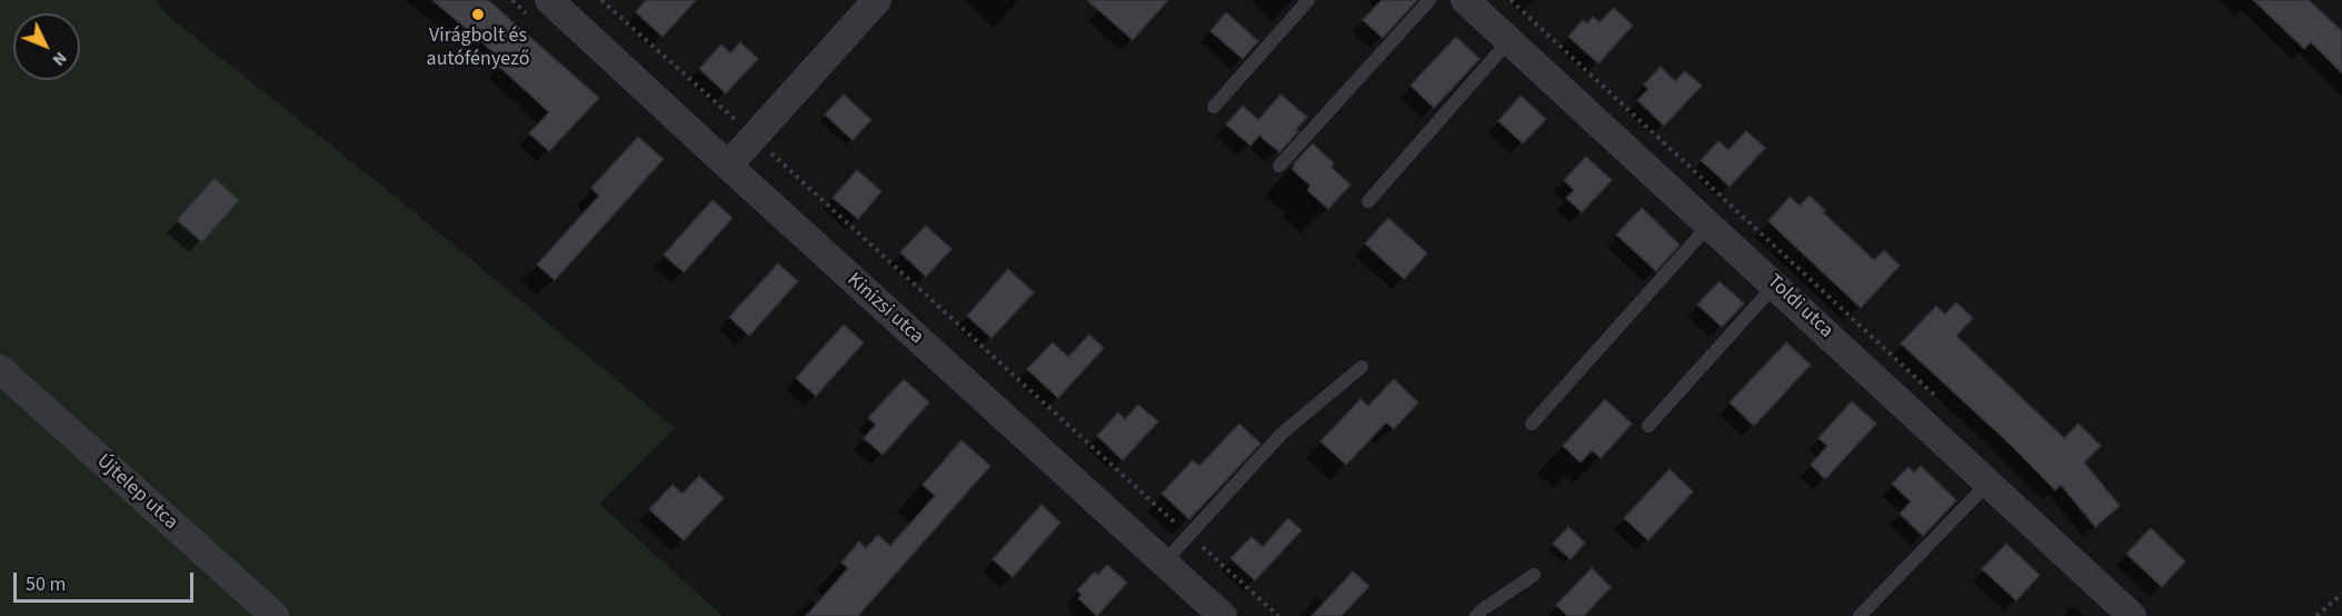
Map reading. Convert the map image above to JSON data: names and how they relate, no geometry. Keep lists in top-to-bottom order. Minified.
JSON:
{"streets":{"street":["Toldi utca","Kinizsi utca","Újtelep utca"]},"places":["Virágbolt és autófényező"],"scale_bar":"50 m","north":"bottom right"}
